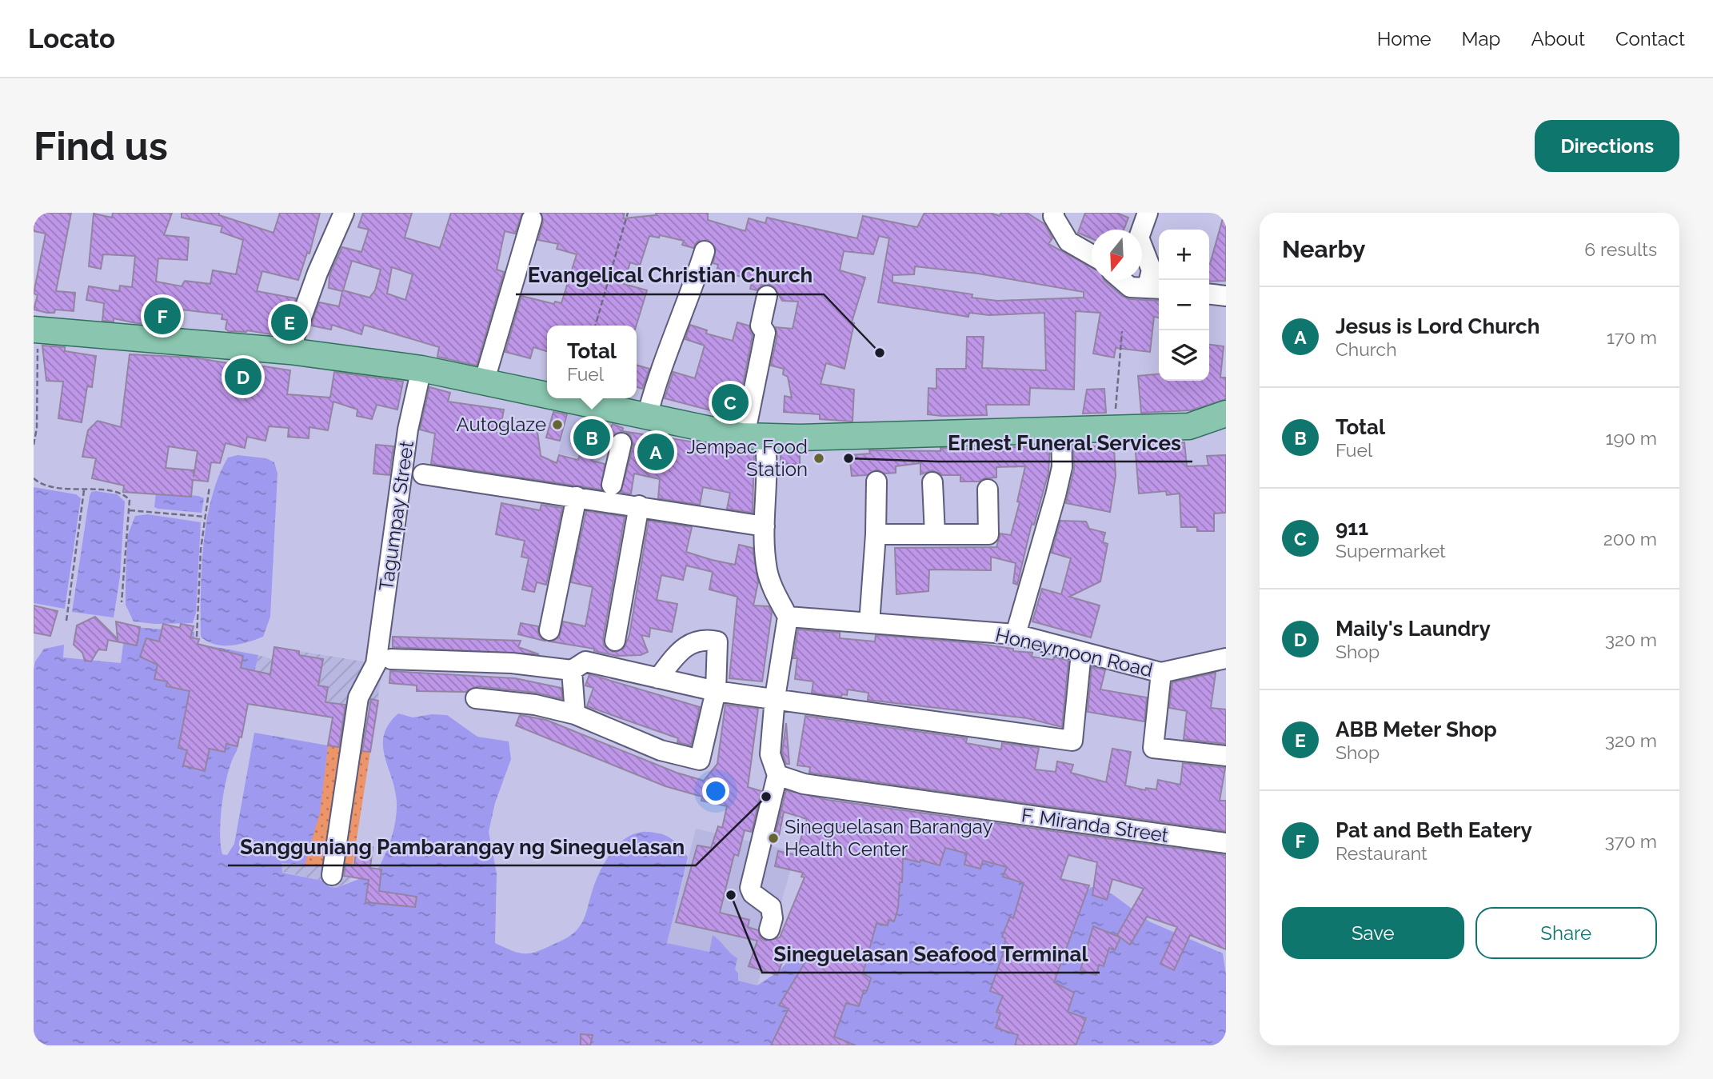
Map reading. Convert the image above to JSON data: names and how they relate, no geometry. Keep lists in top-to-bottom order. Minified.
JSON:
{"streets":{"street":["Tagumpay Street","Honeymoon Road","F. Miranda Street"]},"places":["Evangelical Christian Church","Autoglaze","Jempac Food Station","Ernest Funeral Services","Sangguniang Pambarangay ng Sineguelasan","Sineguelasan Barangay Health Center","Sineguelasan Seafood Terminal"],"north":"bottom","page":{"header":"Locato","nav":["Home","Map","About","Contact"],"buttons":["Directions",["Save","Share"]],"title":"Find us","heading":["Nearby","6 results"],"map_buttons":["+","−"],"list":[{"mark":"A","name":"Jesus is Lord Church","note":"Church","value":"170 m"},{"mark":"B","name":"Total","note":"Fuel","value":"190 m"},{"mark":"C","name":"911","note":"Supermarket","value":"200 m"},{"mark":"D","name":"Maily's Laundry","note":"Shop","value":"320 m"},{"mark":"E","name":"ABB Meter Shop","note":"Shop","value":"320 m"},{"mark":"F","name":"Pat and Beth Eatery","note":"Restaurant","value":"370 m"}],"pins":["F","E","D","C","B","A"],"popup":["Total","Fuel"]}}
